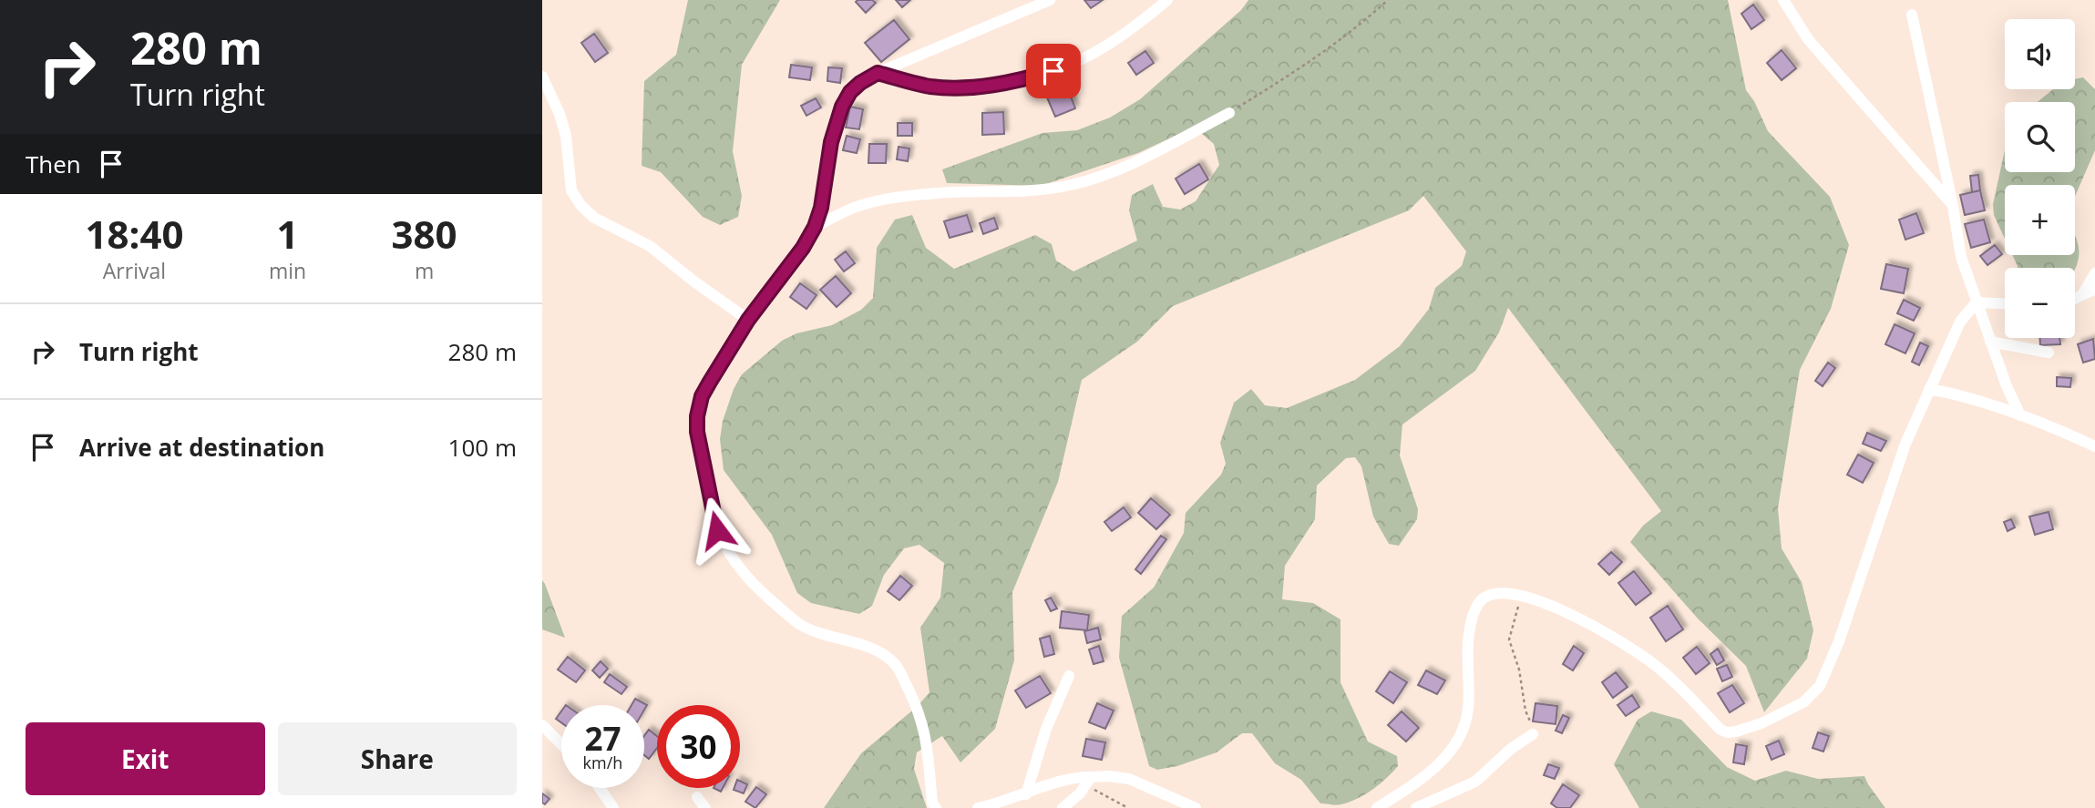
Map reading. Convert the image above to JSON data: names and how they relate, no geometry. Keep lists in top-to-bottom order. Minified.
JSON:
{"page":{"turn":["280 m","Turn right"],"map_buttons":["+","−"],"then":"Then","eta":["18:40","Arrival","1","min","380","m"],"list":[{"name":"Turn right","value":"280 m"},{"name":"Arrive at destination","value":"100 m"}],"speed":"27 km/h","limit":"30","buttons":["Exit","Share"]}}
